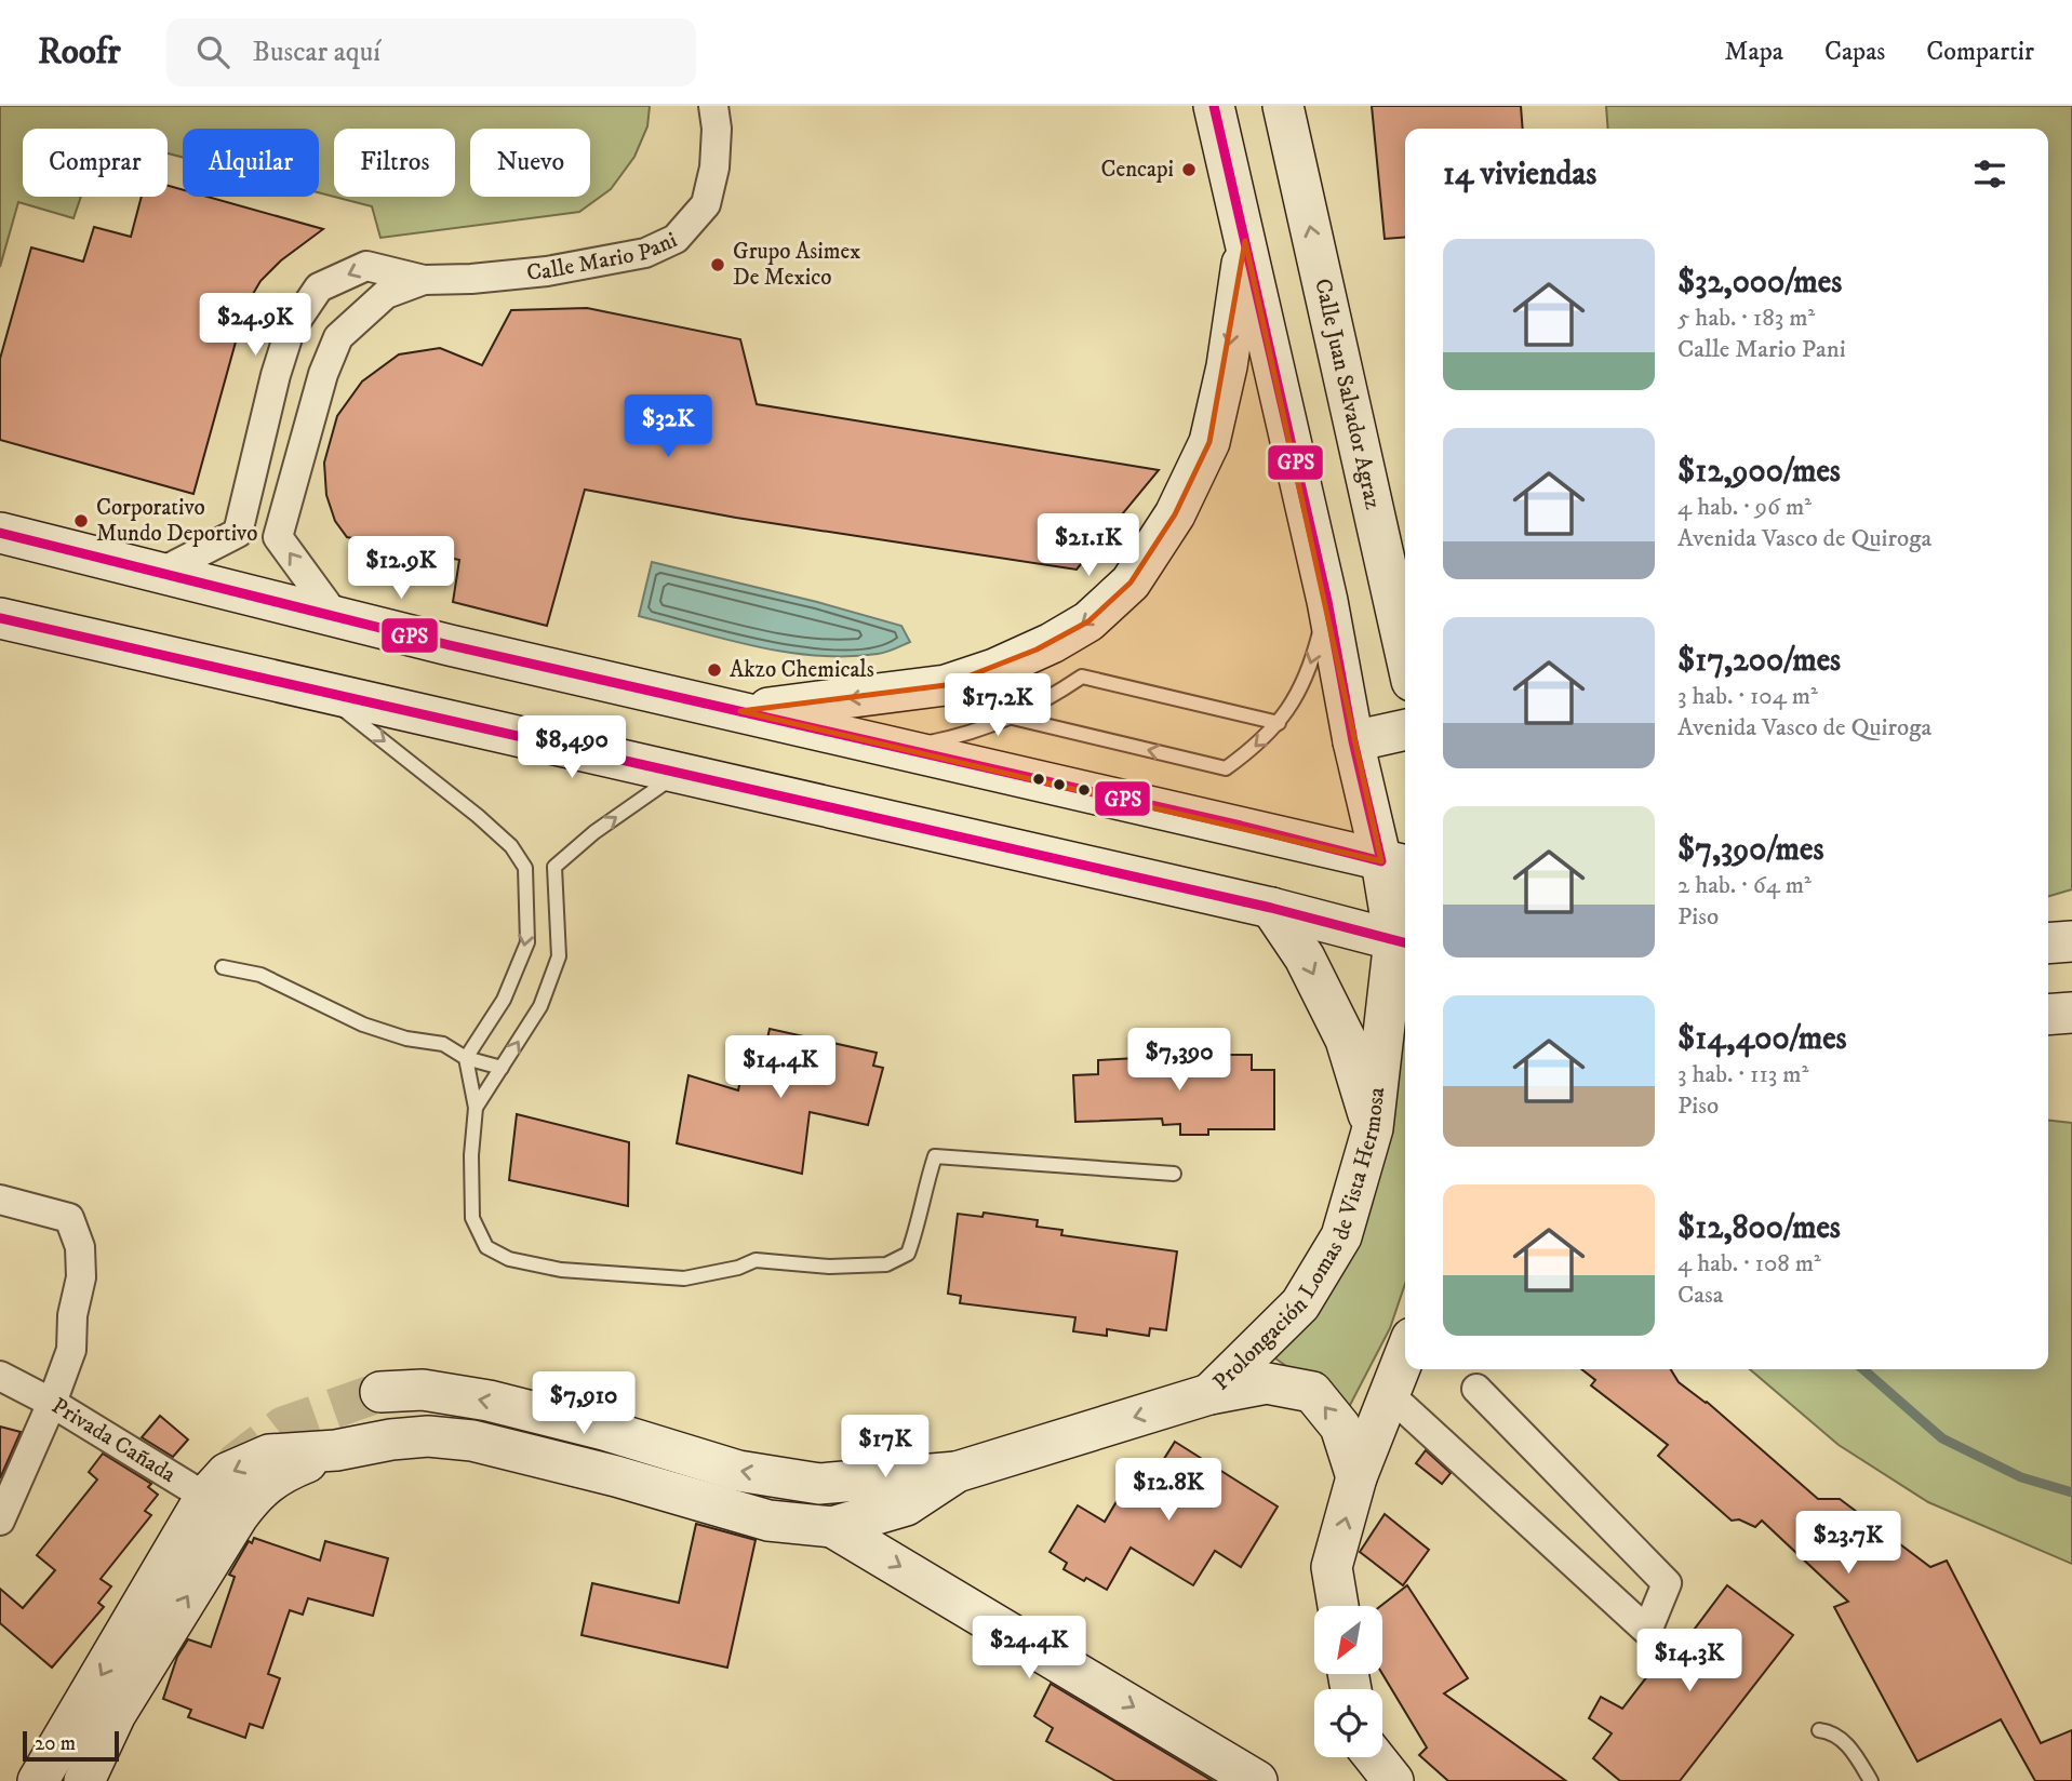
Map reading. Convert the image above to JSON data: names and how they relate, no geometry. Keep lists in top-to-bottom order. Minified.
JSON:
{"streets":{"street":["Calle Mario Pani","Calle Juan Salvador Agraz","Prolongación Lomas de Vista Hermosa","Privada Cañada"]},"crossings":[["Prolongación Lomas de Vista Hermosa","Privada Cañada"]],"places":["Cencapi","Grupo Asimex De Mexico","Corporativo Mundo Deportivo","Akzo Chemicals"],"lines":["transit line GPS"],"scale_bar":"20 m","north":"bottom left","page":{"header":"Roofr","search":"Buscar aquí","nav":["Mapa","Capas","Compartir"],"chip":["Comprar","Alquilar","Filtros","Nuevo"],"heading":"14 viviendas","list":[{"name":"$32,000/mes","note":"5 hab. · 183 m² · Calle Mario Pani"},{"name":"$12,900/mes","note":"4 hab. · 96 m² · Avenida Vasco de Quiroga"},{"name":"$17,200/mes","note":"3 hab. · 104 m² · Avenida Vasco de Quiroga"},{"name":"$7,390/mes","note":"2 hab. · 64 m² · Piso"},{"name":"$14,400/mes","note":"3 hab. · 113 m² · Piso"},{"name":"$12,800/mes","note":"4 hab. · 108 m² · Casa"}],"price":["$24.9K","$32K","$21.1K","$12.9K","$17.2K","$8,490","$7,390","$14.4K","$7,910","$17K","$12.8K","$23.7K","$24.4K","$14.3K"],"scale":"20 m"}}
